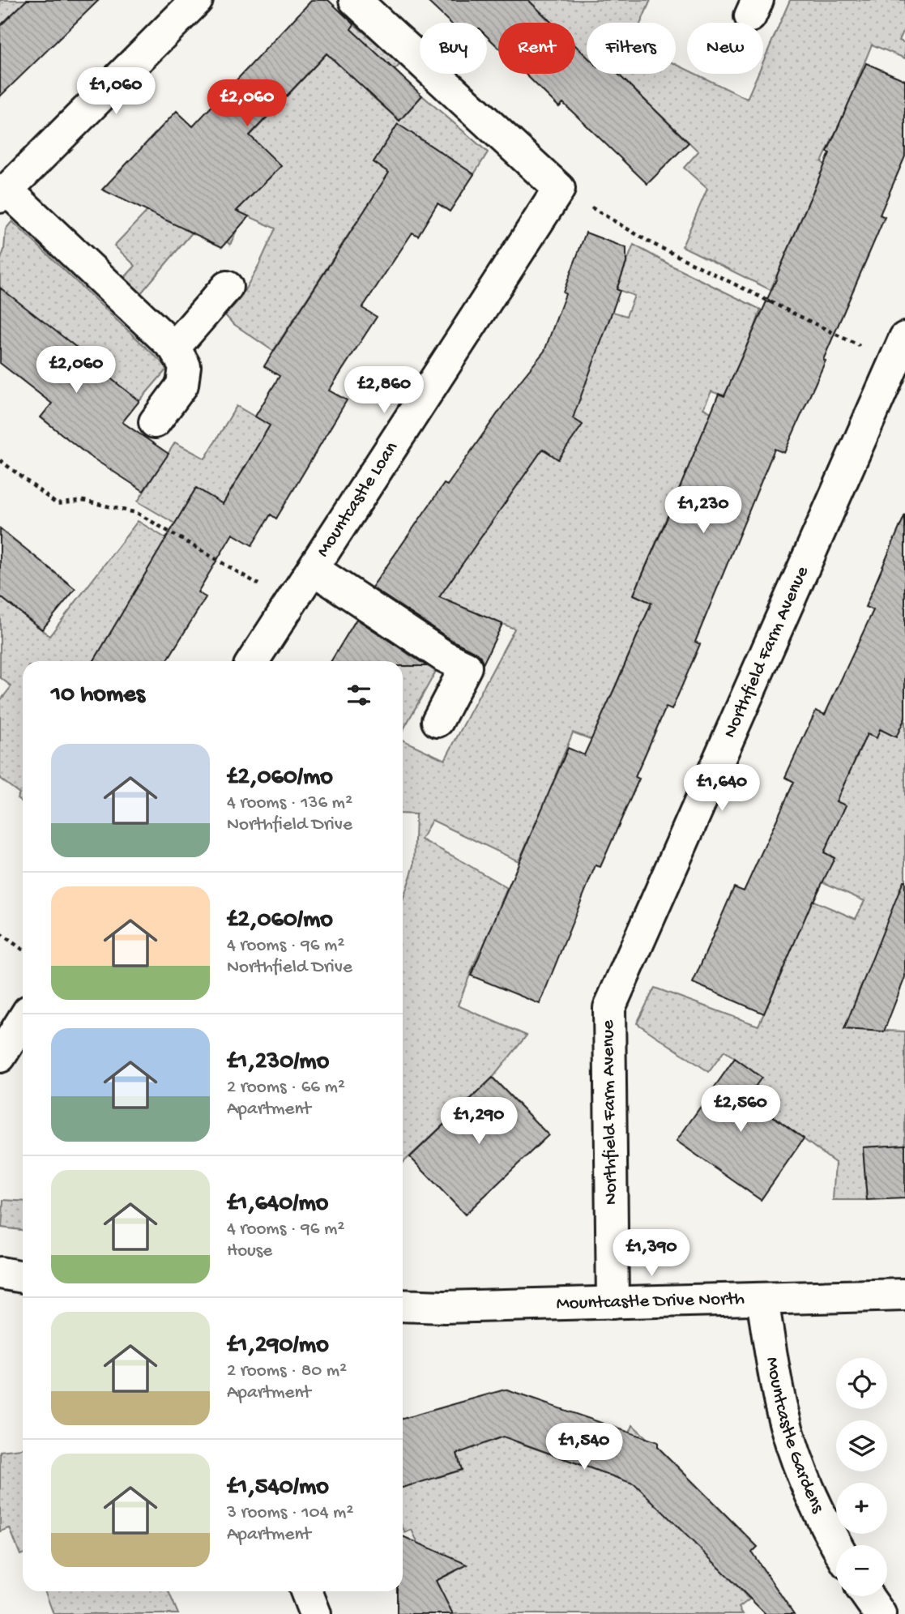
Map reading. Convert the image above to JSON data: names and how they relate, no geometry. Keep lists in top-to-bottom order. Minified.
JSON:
{"streets":{"street":["Mountcastle Loan","Northfield Farm Avenue","Mountcastle Drive North","Mountcastle Gardens"]},"crossings":[["Northfield Farm Avenue","Mountcastle Drive North"],["Mountcastle Drive North","Mountcastle Gardens"]],"page":{"chip":["Buy","Rent","Filters","New"],"price":["£1,060","£2,060","£2,060","£2,860","£1,230","£1,640","£2,560","£1,290","£1,390","£1,540"],"heading":"10 homes","list":[{"name":"£2,060/mo","note":"4 rooms · 136 m² · Northfield Drive"},{"name":"£2,060/mo","note":"4 rooms · 96 m² · Northfield Drive"},{"name":"£1,230/mo","note":"2 rooms · 66 m² · Apartment"},{"name":"£1,640/mo","note":"4 rooms · 96 m² · House"},{"name":"£1,290/mo","note":"2 rooms · 80 m² · Apartment"},{"name":"£1,540/mo","note":"3 rooms · 104 m² · Apartment"}],"map_buttons":["+","−"]}}
